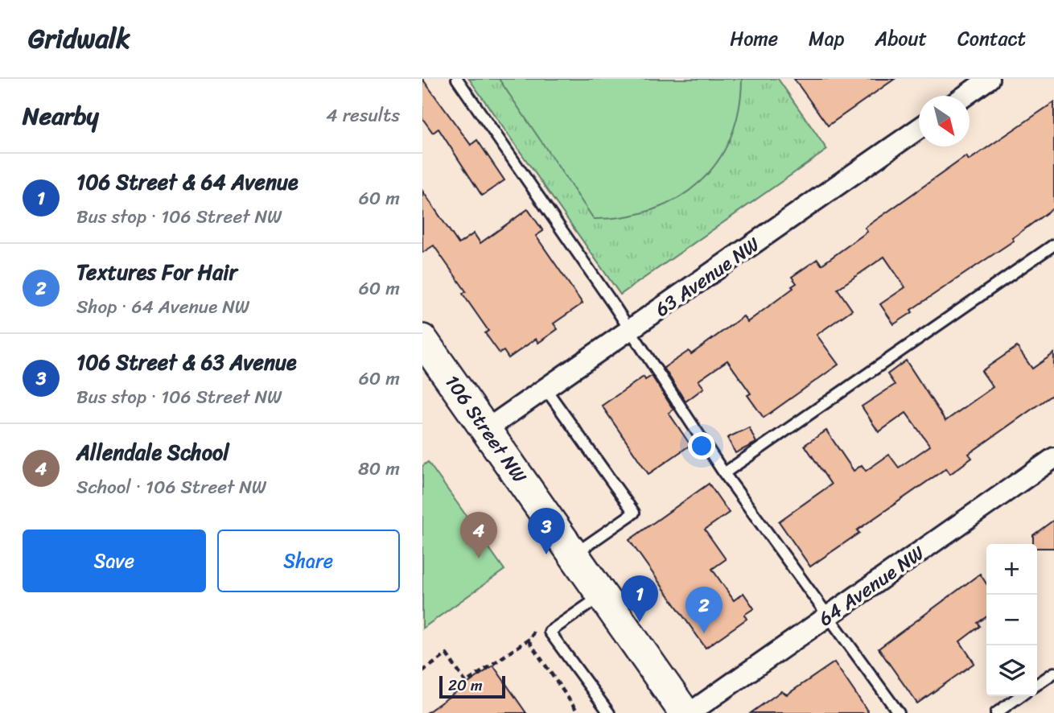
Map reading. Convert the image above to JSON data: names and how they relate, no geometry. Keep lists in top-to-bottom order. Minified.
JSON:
{"streets":{"street":["63 Avenue NW","106 Street NW","64 Avenue NW"]},"crossings":[["63 Avenue NW","106 Street NW"]],"scale_bar":"20 m","north":"bottom right","page":{"header":"Gridwalk","nav":["Home","Map","About","Contact"],"heading":["Nearby","4 results"],"list":[{"mark":"1","name":"106 Street & 64 Avenue","note":"Bus stop · 106 Street NW","value":"60 m"},{"mark":"2","name":"Textures For Hair","note":"Shop · 64 Avenue NW","value":"60 m"},{"mark":"3","name":"106 Street & 63 Avenue","note":"Bus stop · 106 Street NW","value":"60 m"},{"mark":"4","name":"Allendale School","note":"School · 106 Street NW","value":"80 m"}],"pins":["3","4","1","2"],"buttons":["Save","Share"],"map_buttons":["+","−"],"scale":"20 m"}}
